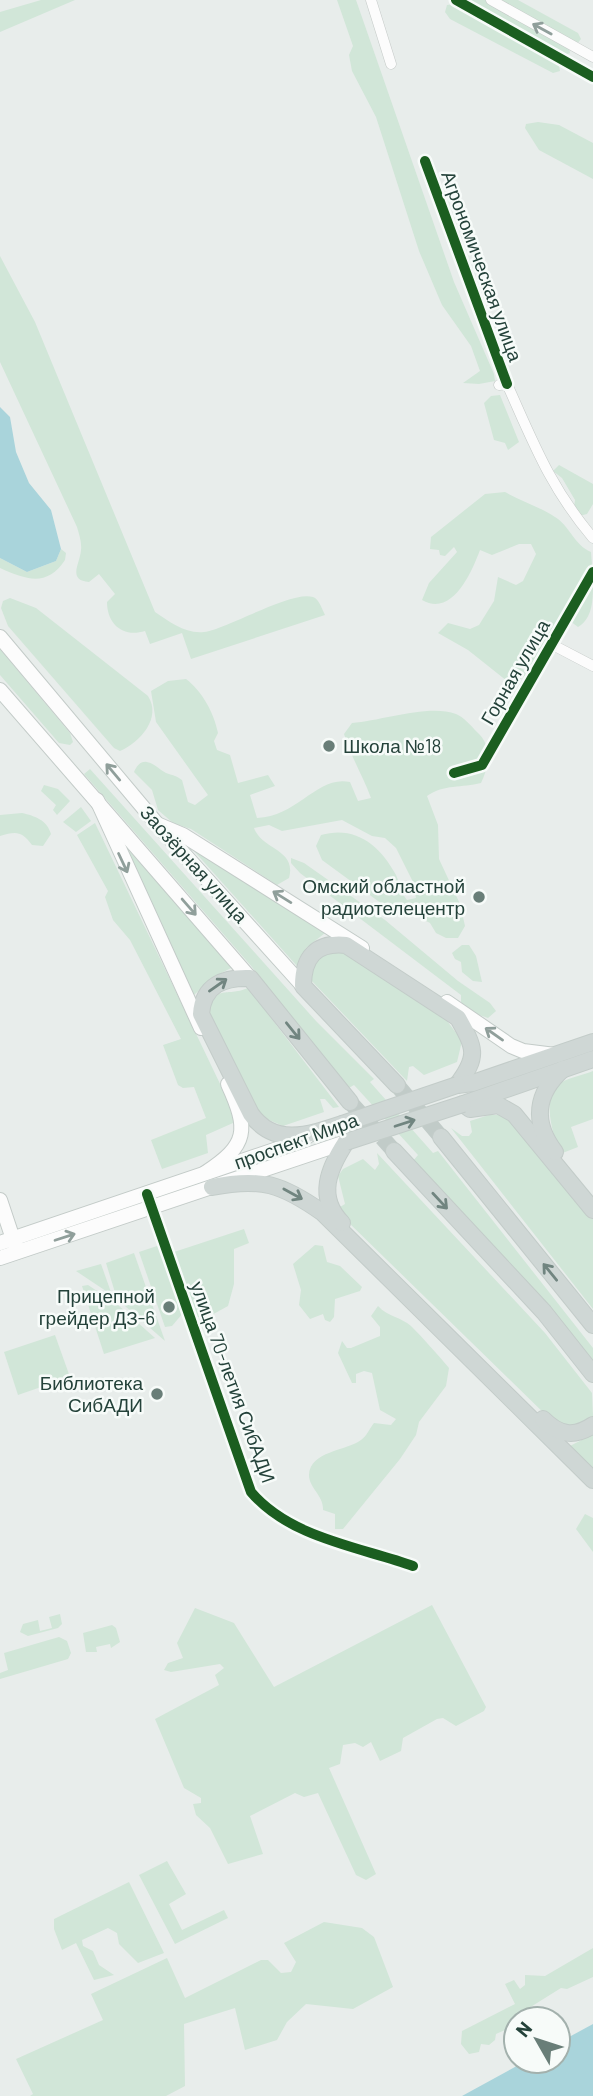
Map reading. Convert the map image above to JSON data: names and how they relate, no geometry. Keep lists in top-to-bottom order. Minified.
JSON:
{"streets":{"main road":["Заозёрная улица","проспект Мира"],"street":["Агрономическая улица","Горная улица","улица 70-летия СибАДИ"]},"crossings":[["проспект Мира","улица 70-летия СибАДИ"]],"places":["Школа №18","Омский областной радиотелецентр","Прицепной грейдер ДЗ-6","Библиотека СибАДИ"],"north":"top left"}
